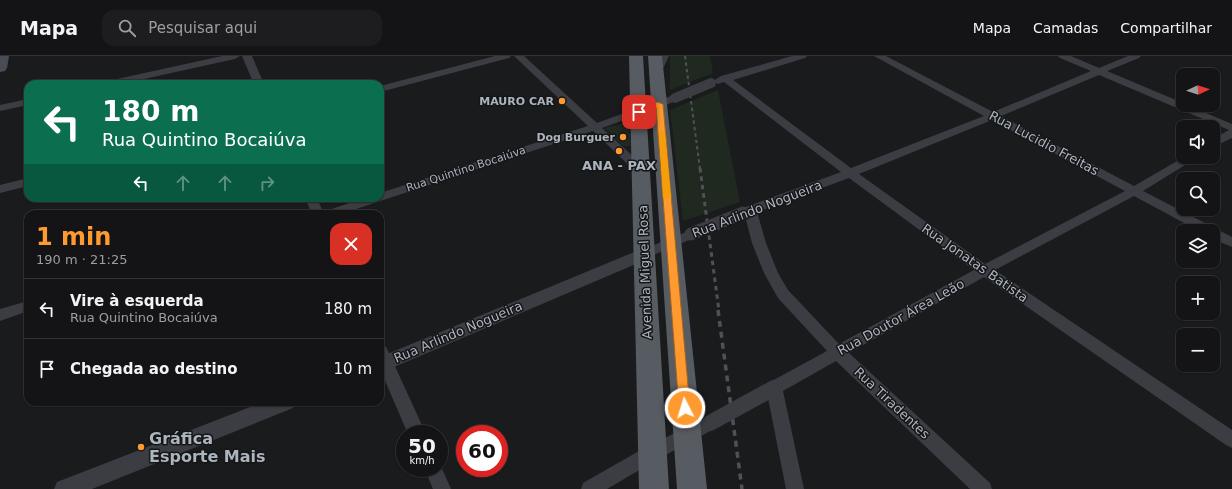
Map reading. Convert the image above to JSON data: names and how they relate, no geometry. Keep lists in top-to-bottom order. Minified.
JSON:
{"streets":{"main road":["Avenida Miguel Rosa"],"street":["Rua Lucidio Freitas","Rua Quintino Bocaiúva","Rua Arlindo Nogueira","Rua Jonatas Batista","Rua Doutor Área Leão","Rua Tiradentes"]},"crossings":[["Rua Lucidio Freitas","Rua Arlindo Nogueira"],["Rua Lucidio Freitas","Rua Doutor Área Leão"],["Rua Quintino Bocaiúva","Rua Jonatas Batista"],["Rua Quintino Bocaiúva","Avenida Miguel Rosa"],["Rua Arlindo Nogueira","Rua Jonatas Batista"],["Rua Arlindo Nogueira","Avenida Miguel Rosa"],["Rua Arlindo Nogueira","Rua Tiradentes"],["Rua Jonatas Batista","Rua Doutor Área Leão"],["Avenida Miguel Rosa","Rua Doutor Área Leão"],["Rua Doutor Área Leão","Rua Tiradentes"]],"places":["MAURO CAR","Dog Burguer","ANA - PAX","Gráfica Esporte Mais"],"north":"right","page":{"header":"Mapa","search":"Pesquisar aqui","nav":["Mapa","Camadas","Compartilhar"],"map_buttons":["+","−"],"turn":["180 m","Rua Quintino Bocaiúva"],"heading":["1 min","190 m · 21:25"],"list":[{"name":"Vire à esquerda","note":"Rua Quintino Bocaiúva","value":"180 m"},{"name":"Chegada ao destino","value":"10 m"}],"speed":"50 km/h","limit":"60"}}
